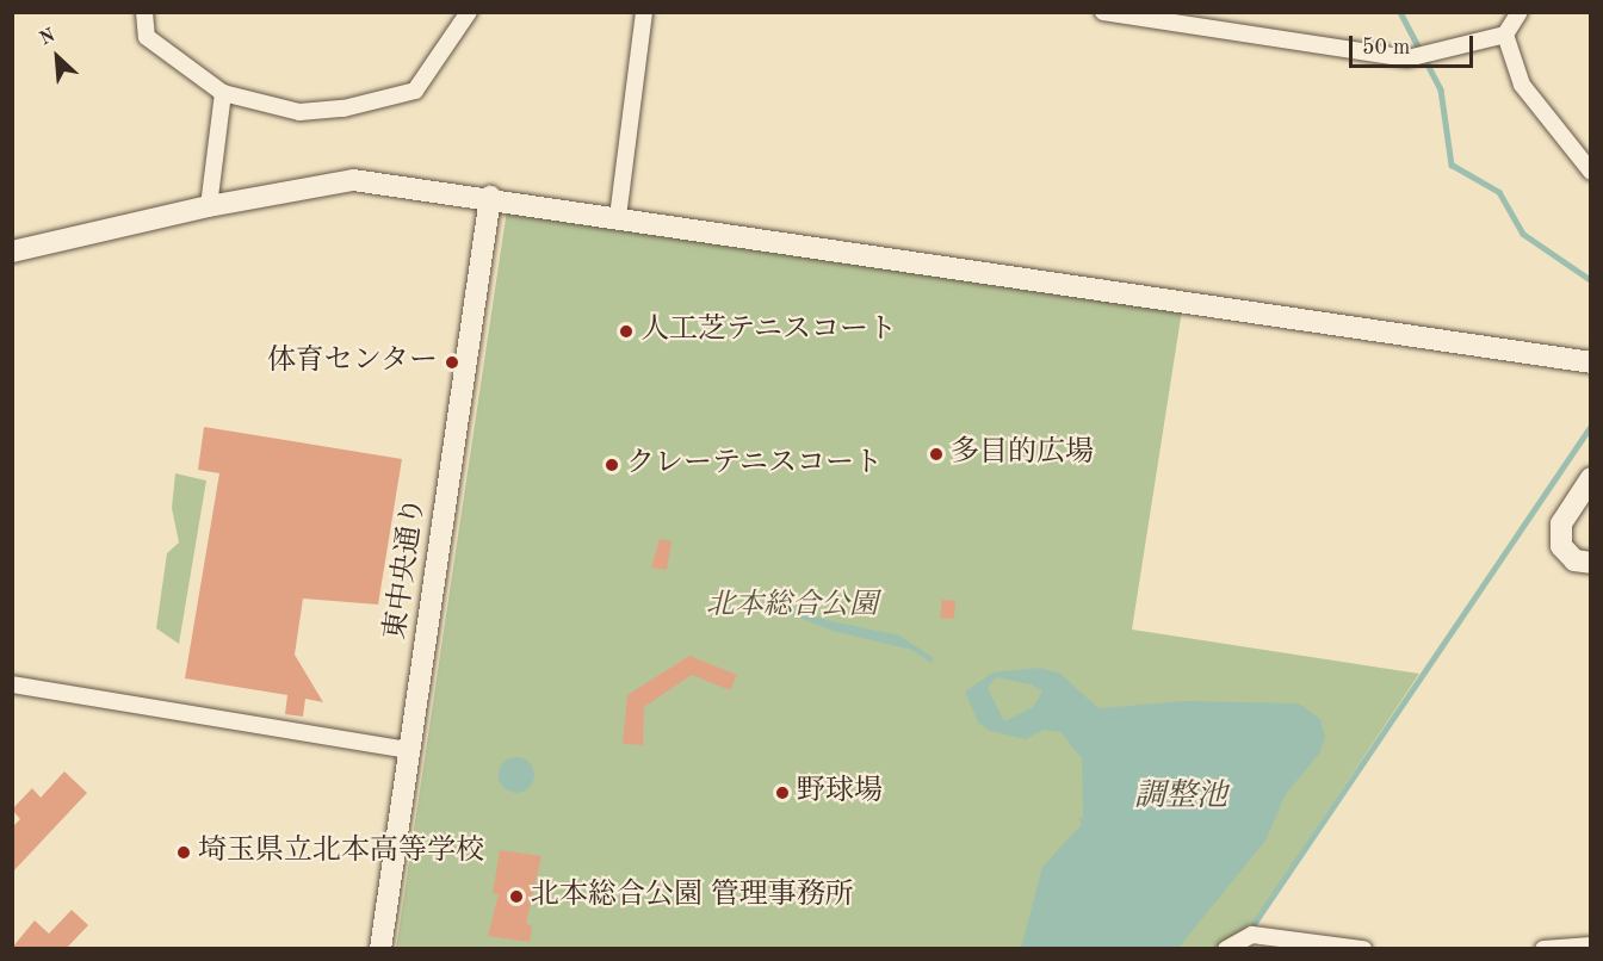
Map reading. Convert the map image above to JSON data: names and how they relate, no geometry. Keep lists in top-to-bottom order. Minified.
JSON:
{"streets":{"street":["東中央通り"]},"water":["調整池"],"parks":["北本総合公園"],"places":["人工芝テニスコート","体育センター","多目的広場","クレーテニスコート","野球場","埼玉県立北本高等学校","北本総合公園 管理事務所"],"scale_bar":"50 m","north":"top left"}
